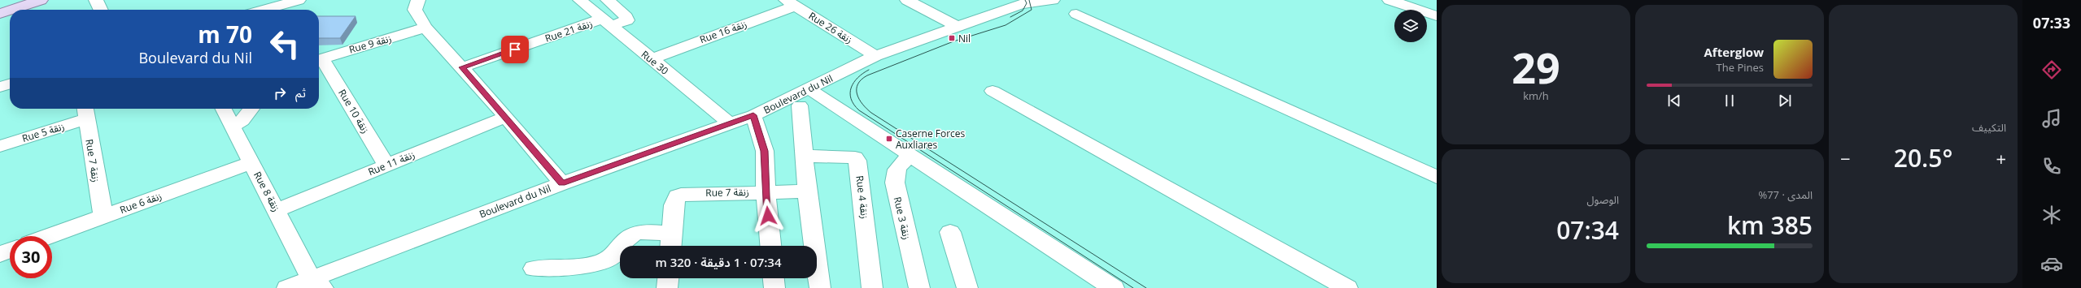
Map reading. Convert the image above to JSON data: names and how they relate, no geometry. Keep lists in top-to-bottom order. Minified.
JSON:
{"streets":{"street":["Rue 26 زنقة","Rue 21 زنقة","Rue 16 زنقة","Rue 9 زنقة","Rue 30","Boulevard du Nil","Rue 10 زنقة","Rue 5 زنقة","Rue 7 زنقة","Rue 11 زنقة","Rue 8 زنقة","Rue 4 زنقة","Rue 6 زنقة","Rue 3 زنقة"]},"crossings":[["Rue 26 زنقة","Rue 16 زنقة"],["Rue 26 زنقة","Boulevard du Nil"],["Rue 21 زنقة","Rue 30"],["Rue 16 زنقة","Rue 30"],["Rue 30","Boulevard du Nil"],["Boulevard du Nil","Rue 8 زنقة"],["Rue 10 زنقة","Rue 11 زنقة"],["Rue 5 زنقة","Rue 7 زنقة"],["Rue 7 زنقة","Rue 6 زنقة"],["Rue 11 زنقة","Rue 8 زنقة"],["Rue 8 زنقة","Rue 6 زنقة"]],"places":{"transit":["Nil","Caserne Forces Auxliares"]},"page":{"tabs":"07:33","tile":["التكييف",["29","km/h"],["المدى · 77%","385 km"],["الوصول","07:34"]],"turn":["70 m","Boulevard du Nil"],"song":["Afterglow","The Pines"],"then":"ثم","heat":["−","20.5°","+"],"limit":"30","trip":"07:34 · 1 دقيقة · 320 m"}}
